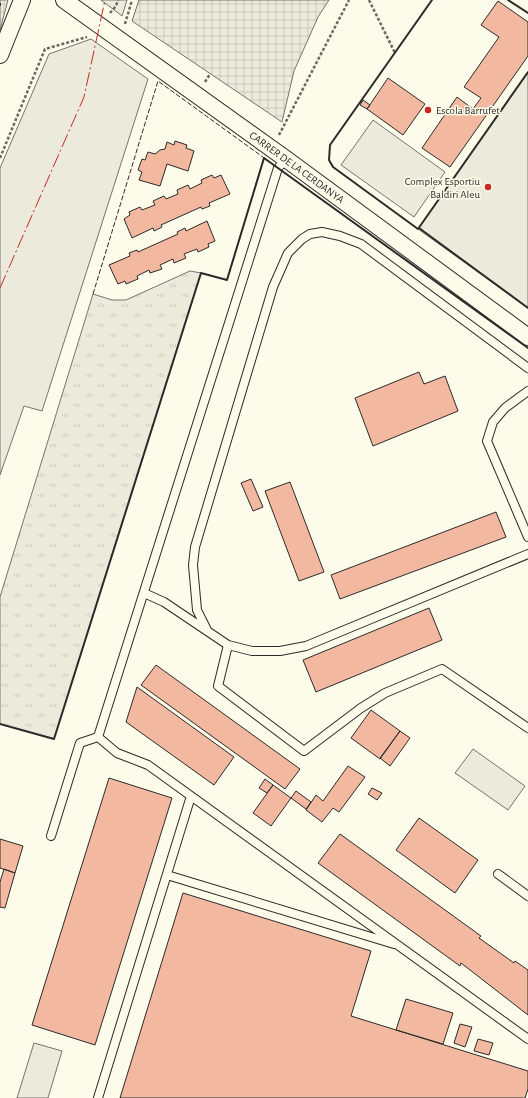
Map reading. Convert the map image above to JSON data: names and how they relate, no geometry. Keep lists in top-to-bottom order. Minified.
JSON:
{"streets":{"street":["CARRER DE LA CERDANYA"]},"places":["Escola Barrufet","Complex Esportiu Baldiri Aleu"]}
